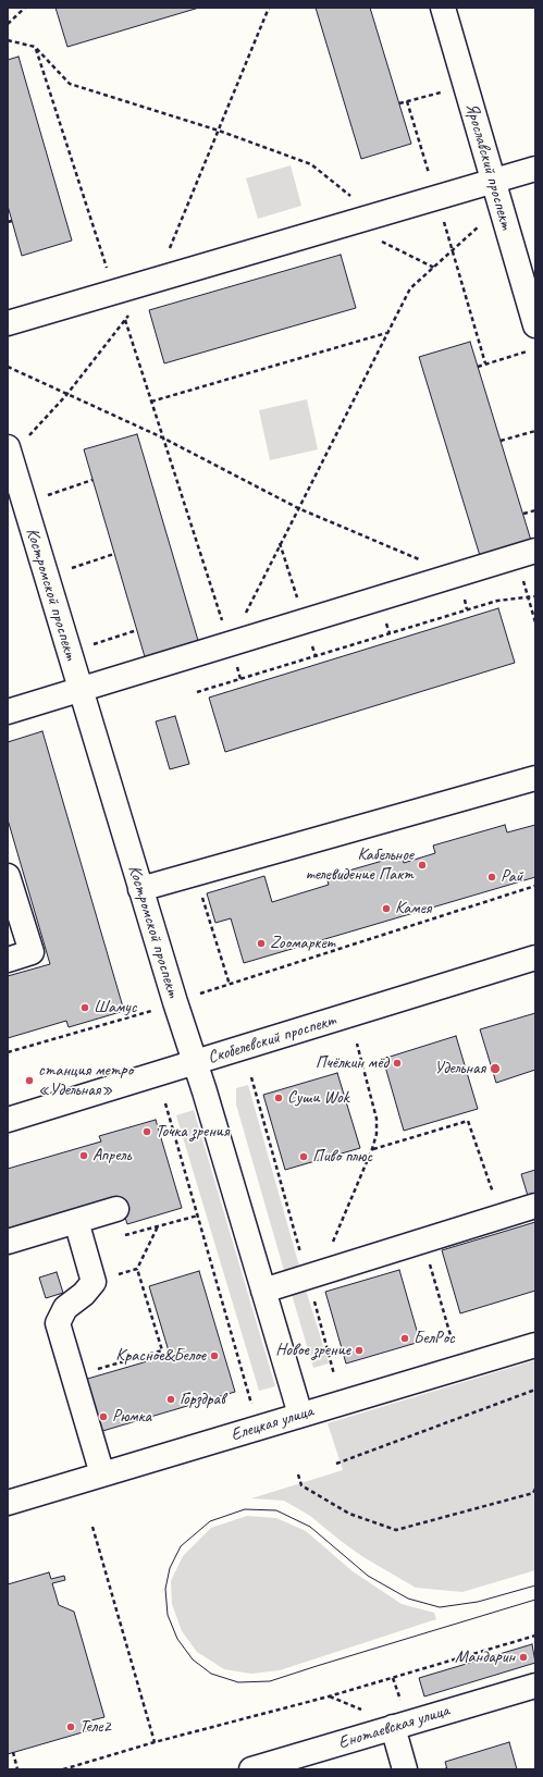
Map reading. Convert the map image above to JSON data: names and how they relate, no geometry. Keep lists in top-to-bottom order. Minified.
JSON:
{"streets":{"street":["Ярославский проспект","Костромской проспект","Скобелевский проспект","Елецкая улица","Енотаевская улица"]},"crossings":[["Костромской проспект","Скобелевский проспект"],["Костромской проспект","Елецкая улица"]],"places":["Кабельное телевидение Пакт","Рай","Камея","Zooмаркет","Шамус","Пчёлкин мёд","Удельная","станция метро «Удельная»","Суши Wok","Точка зрения","Апрель","Пиво плюс","БелРос","Новое зрение","Красное&Белое","Горздрав","Рюмка","Мандарин","Теле2"]}
